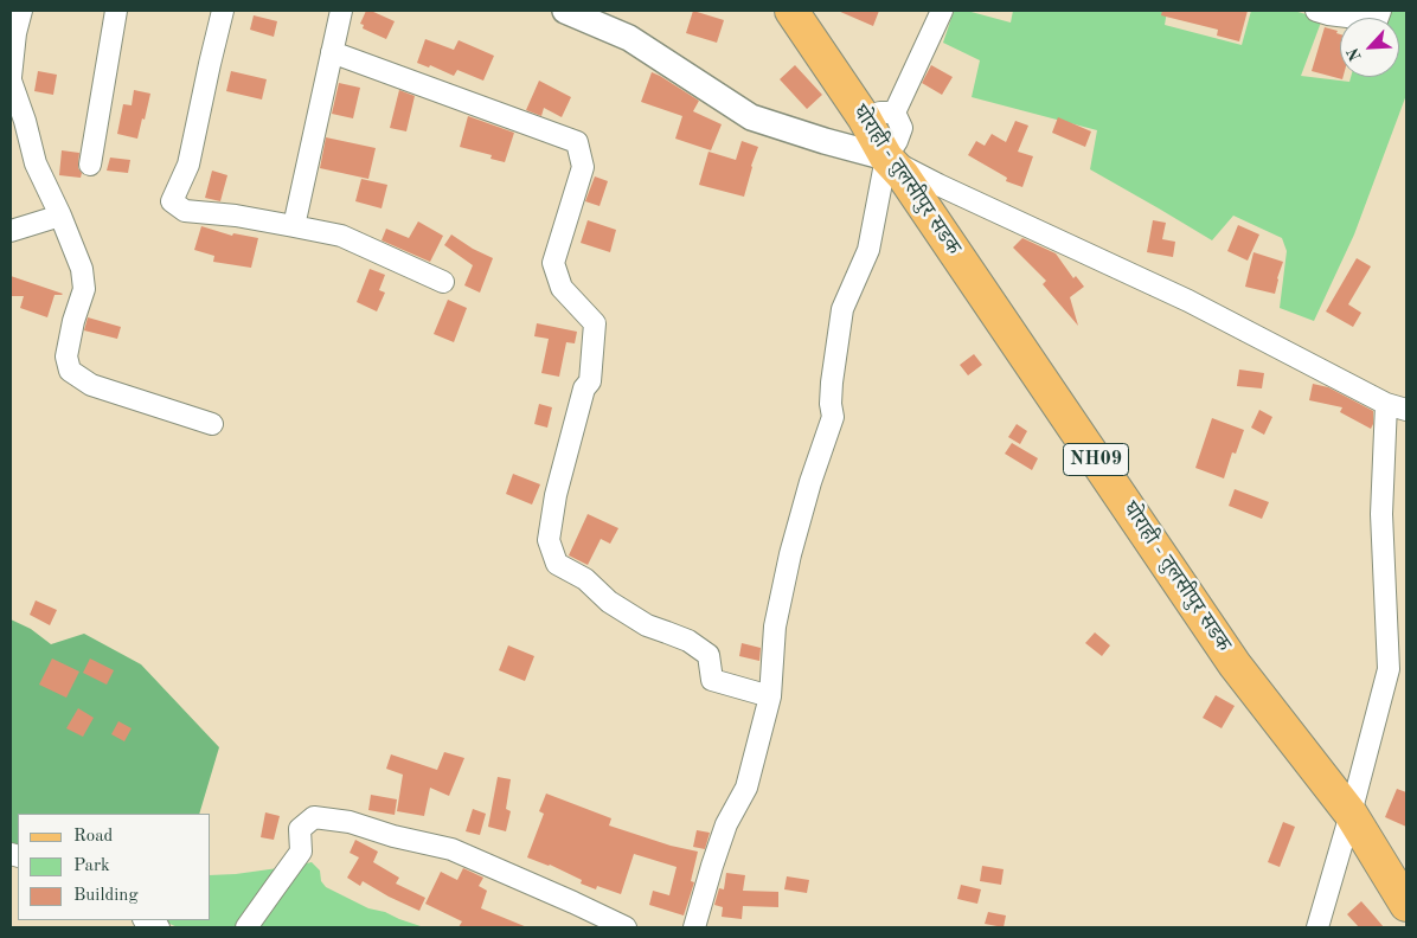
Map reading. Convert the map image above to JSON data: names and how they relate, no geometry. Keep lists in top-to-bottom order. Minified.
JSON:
{"streets":{"main road":["घोराही - तुलसीपुर सडक","NH09"]},"legend":["Road","Park","Building"],"north":"bottom left"}
